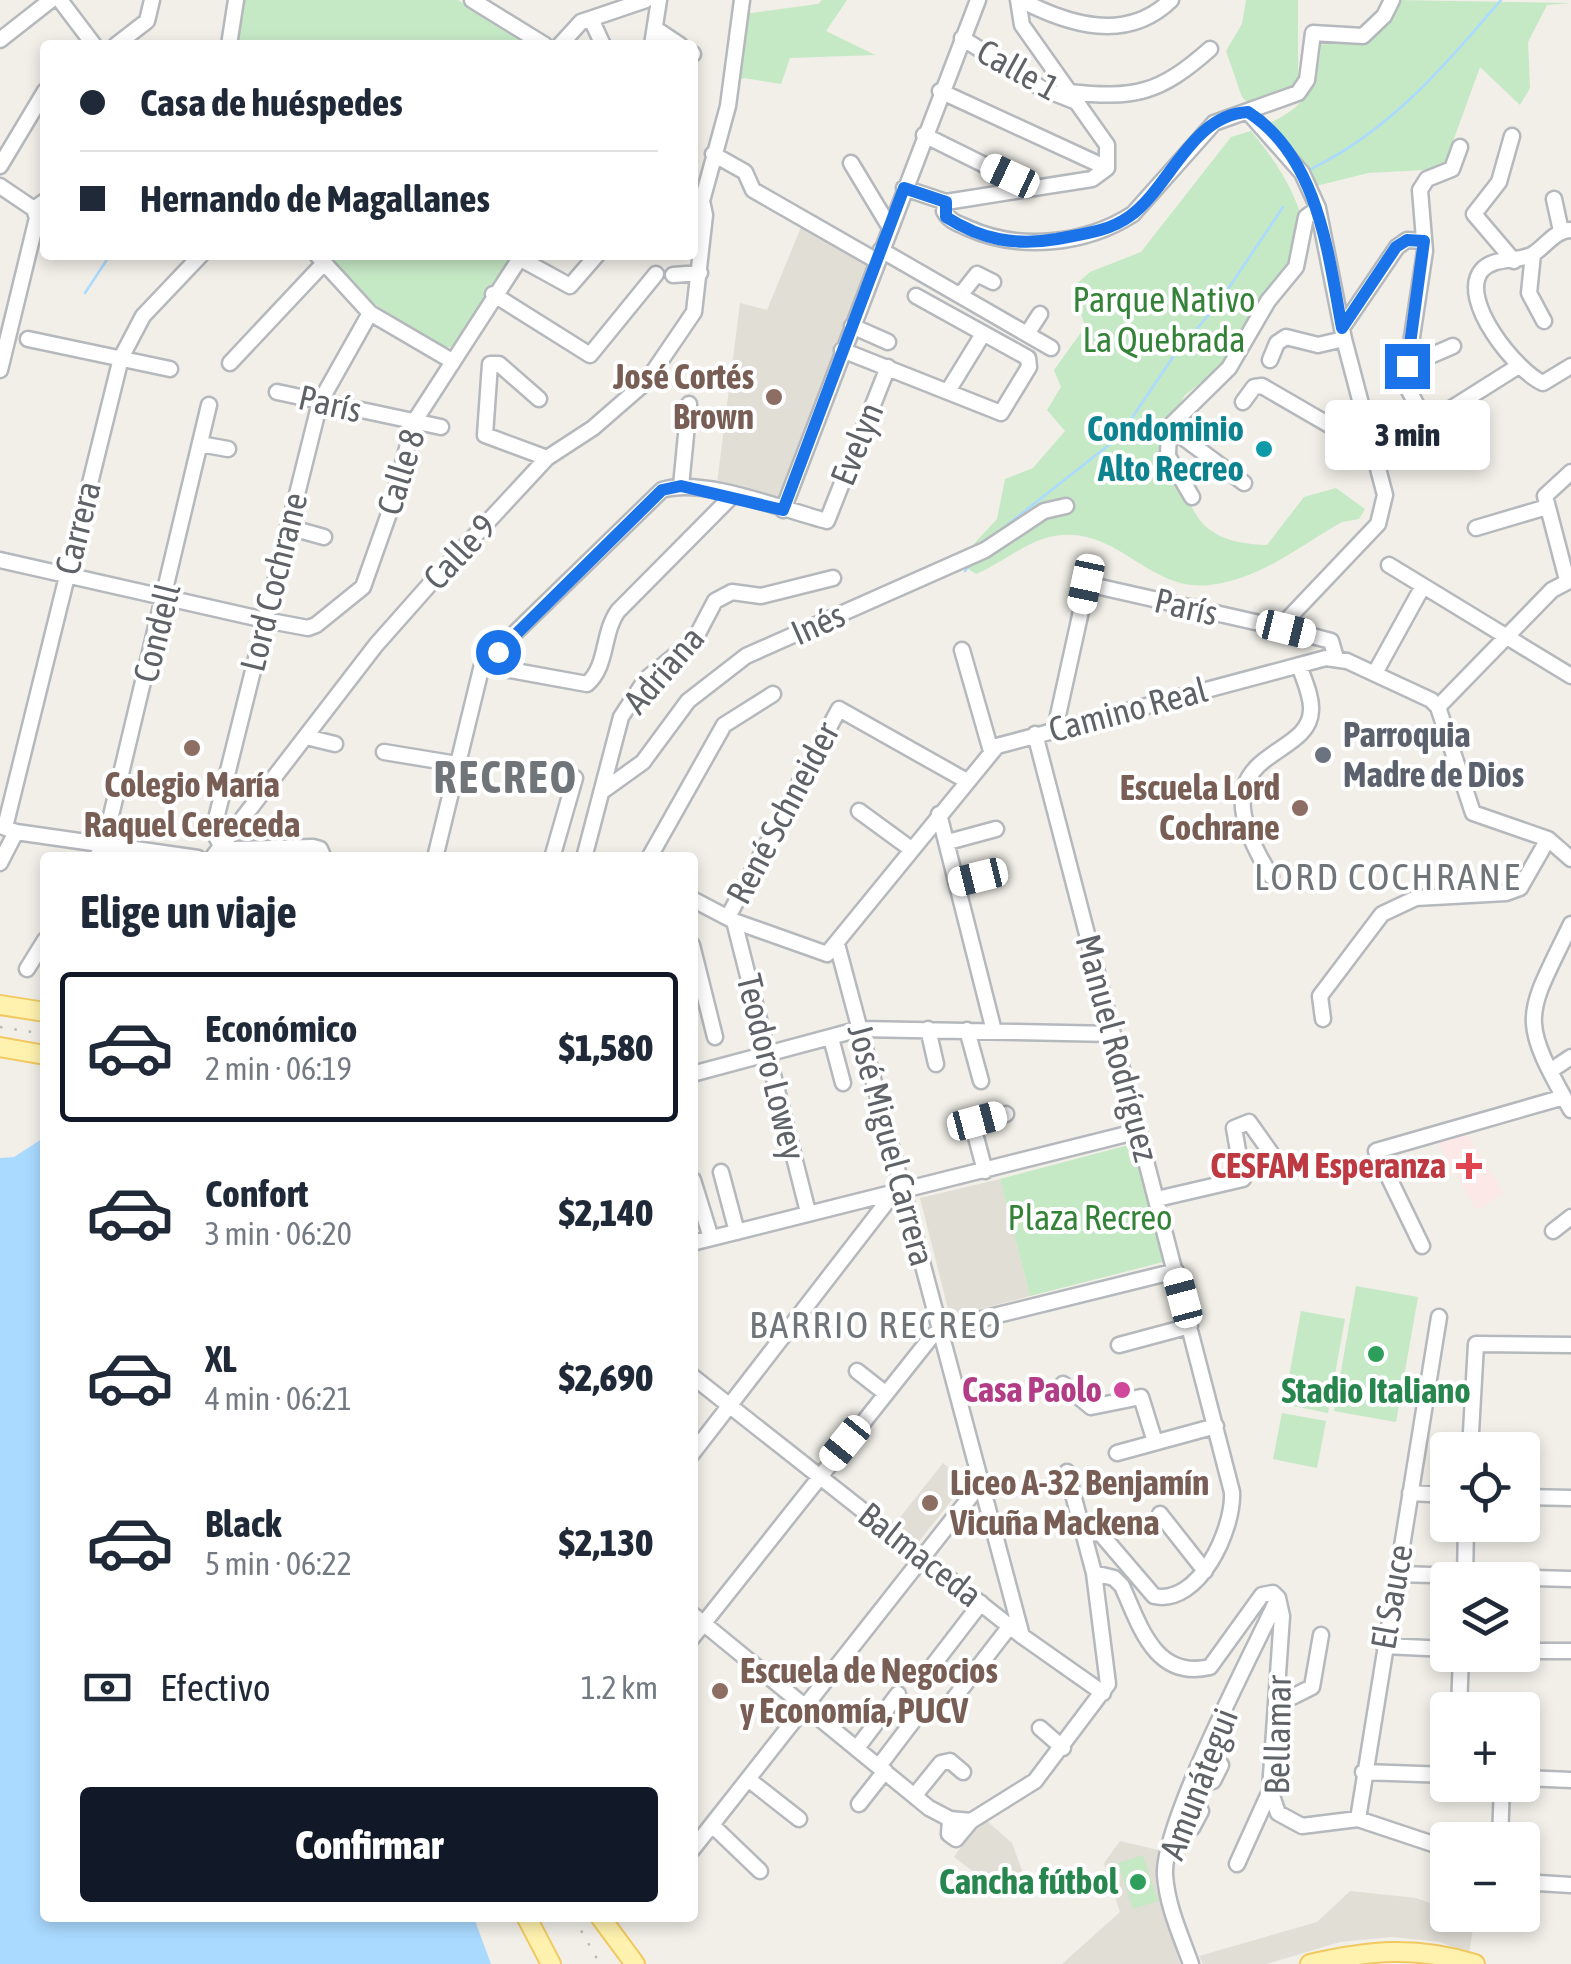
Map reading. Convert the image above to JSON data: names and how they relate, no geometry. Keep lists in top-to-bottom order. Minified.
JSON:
{"streets":{"street":["Calle 1","París","Evelyn","Calle 8","Carrera","Calle 9","Lord Cochrane","Inés","Condell","Adriana","Camino Real","René Schneider","Manuel Rodríguez","Teodoro Lowey","José Miguel Carrera","Balmaceda","El Sauce","Bellamar","Amunátegui"]},"crossings":[["París","Calle 8"],["París","Lord Cochrane"],["París","Camino Real"],["Calle 8","Lord Cochrane"],["Calle 9","Lord Cochrane"],["Inés","Adriana"],["Camino Real","René Schneider"],["Camino Real","Manuel Rodríguez"],["Camino Real","José Miguel Carrera"],["René Schneider","Teodoro Lowey"],["José Miguel Carrera","Balmaceda"],["El Sauce","Bellamar"],["Bellamar","Amunátegui"]],"districts":["RECREO","LORD COCHRANE","BARRIO RECREO"],"parks":["Parque Nativo La Quebrada","Plaza Recreo"],"places":{"other":["José Cortés Brown","Condominio Alto Recreo","Colegio María Raquel Cereceda","Parroquia Madre de Dios","Escuela Lord Cochrane","Stadio Italiano","Casa Paolo","Liceo A-32 Benjamín Vicuña Mackena","Escuela de Negocios y Economía, PUCV","Cancha fútbol"],"health":["CESFAM Esperanza"]},"page":{"banner":["Casa de huéspedes","Hernando de Magallanes"],"bubble":"3 min","heading":"Elige un viaje","list":[{"name":"Económico","note":"2 min · 06:19","value":"$1,580"},{"name":"Confort","note":"3 min · 06:20","value":"$2,140"},{"name":"XL","note":"4 min · 06:21","value":"$2,690"},{"name":"Black","note":"5 min · 06:22","value":"$2,130"}],"map_buttons":["+","−"],"pay":["Efectivo","1.2 km"],"buttons":"Confirmar"}}
